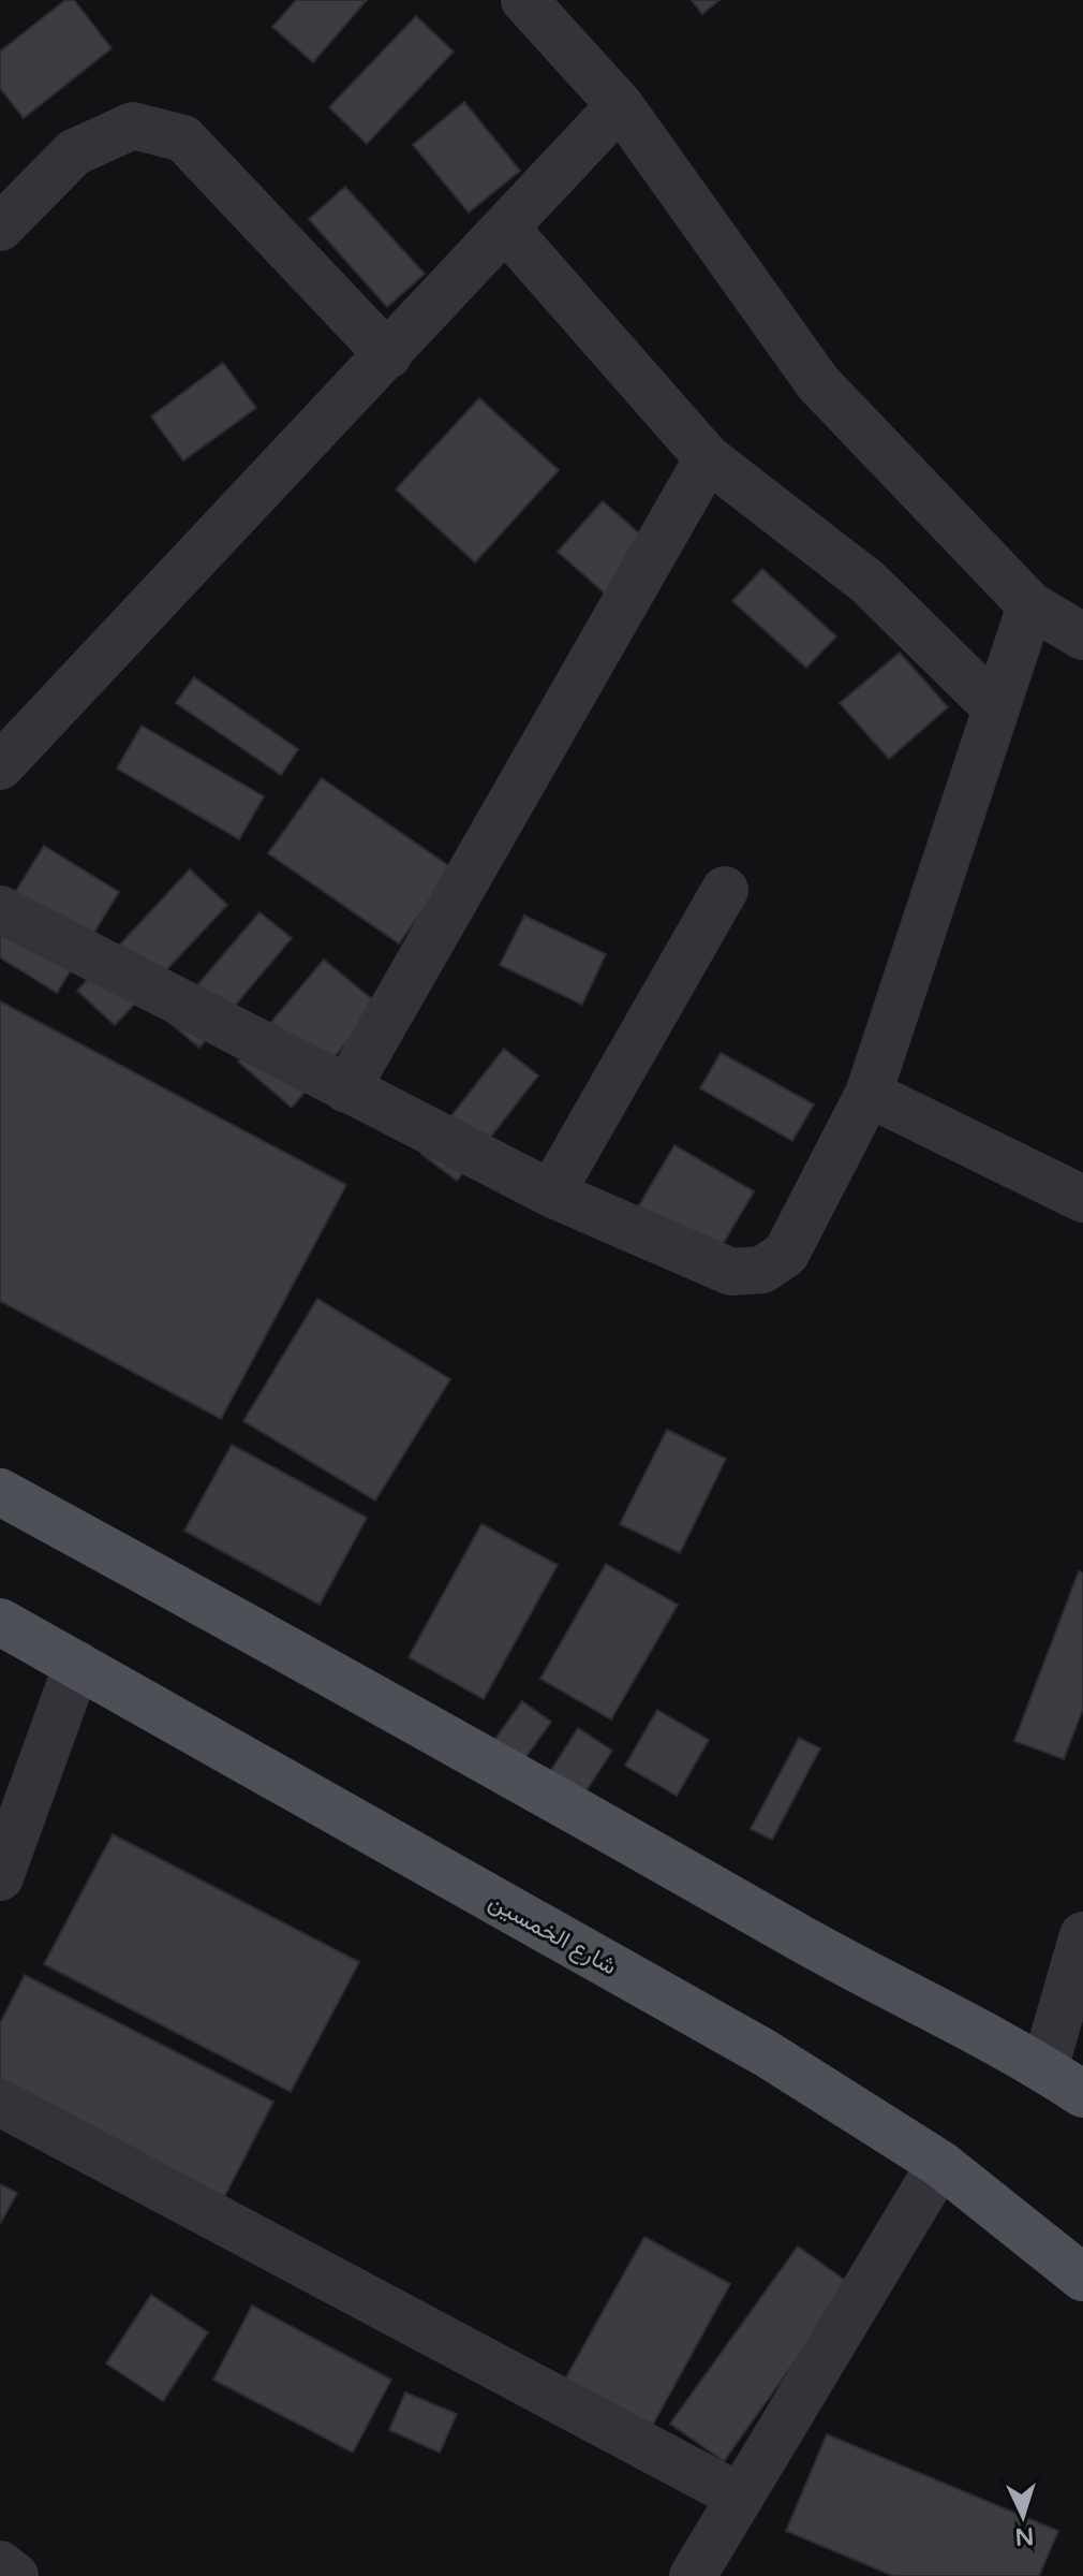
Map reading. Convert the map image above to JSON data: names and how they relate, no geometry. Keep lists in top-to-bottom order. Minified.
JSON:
{"streets":{"main road":["شارع الخمسين"]},"north":"bottom"}
